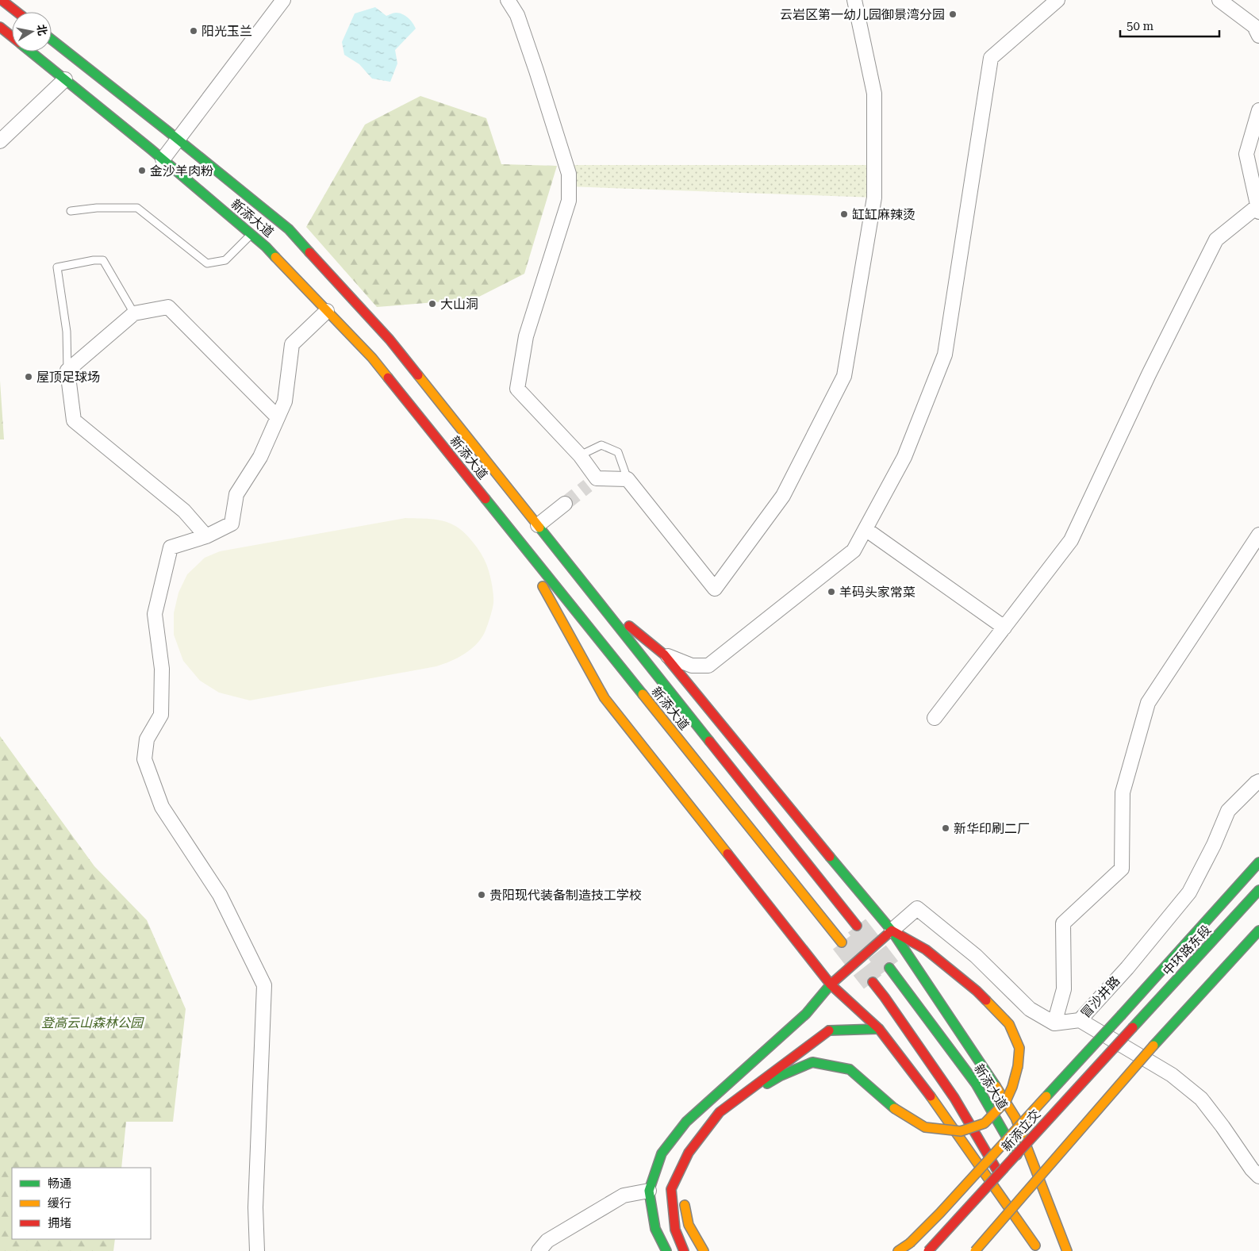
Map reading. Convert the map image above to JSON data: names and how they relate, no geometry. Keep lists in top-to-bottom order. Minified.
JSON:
{"streets":{"main road":["新添大道","中环路东段","新添立交"],"street":["冒沙井路"]},"crossings":[["中环路东段","新添立交"]],"parks":["登高云山森林公园"],"places":["云岩区第一幼儿园御景湾分园","阳光玉兰","金沙羊肉粉","缸缸麻辣烫","大山洞","屋顶足球场","羊码头家常菜","新华印刷二厂","贵阳现代装备制造技工学校"],"legend":["畅通","缓行","拥堵"],"scale_bar":"50 m","north":"right"}
